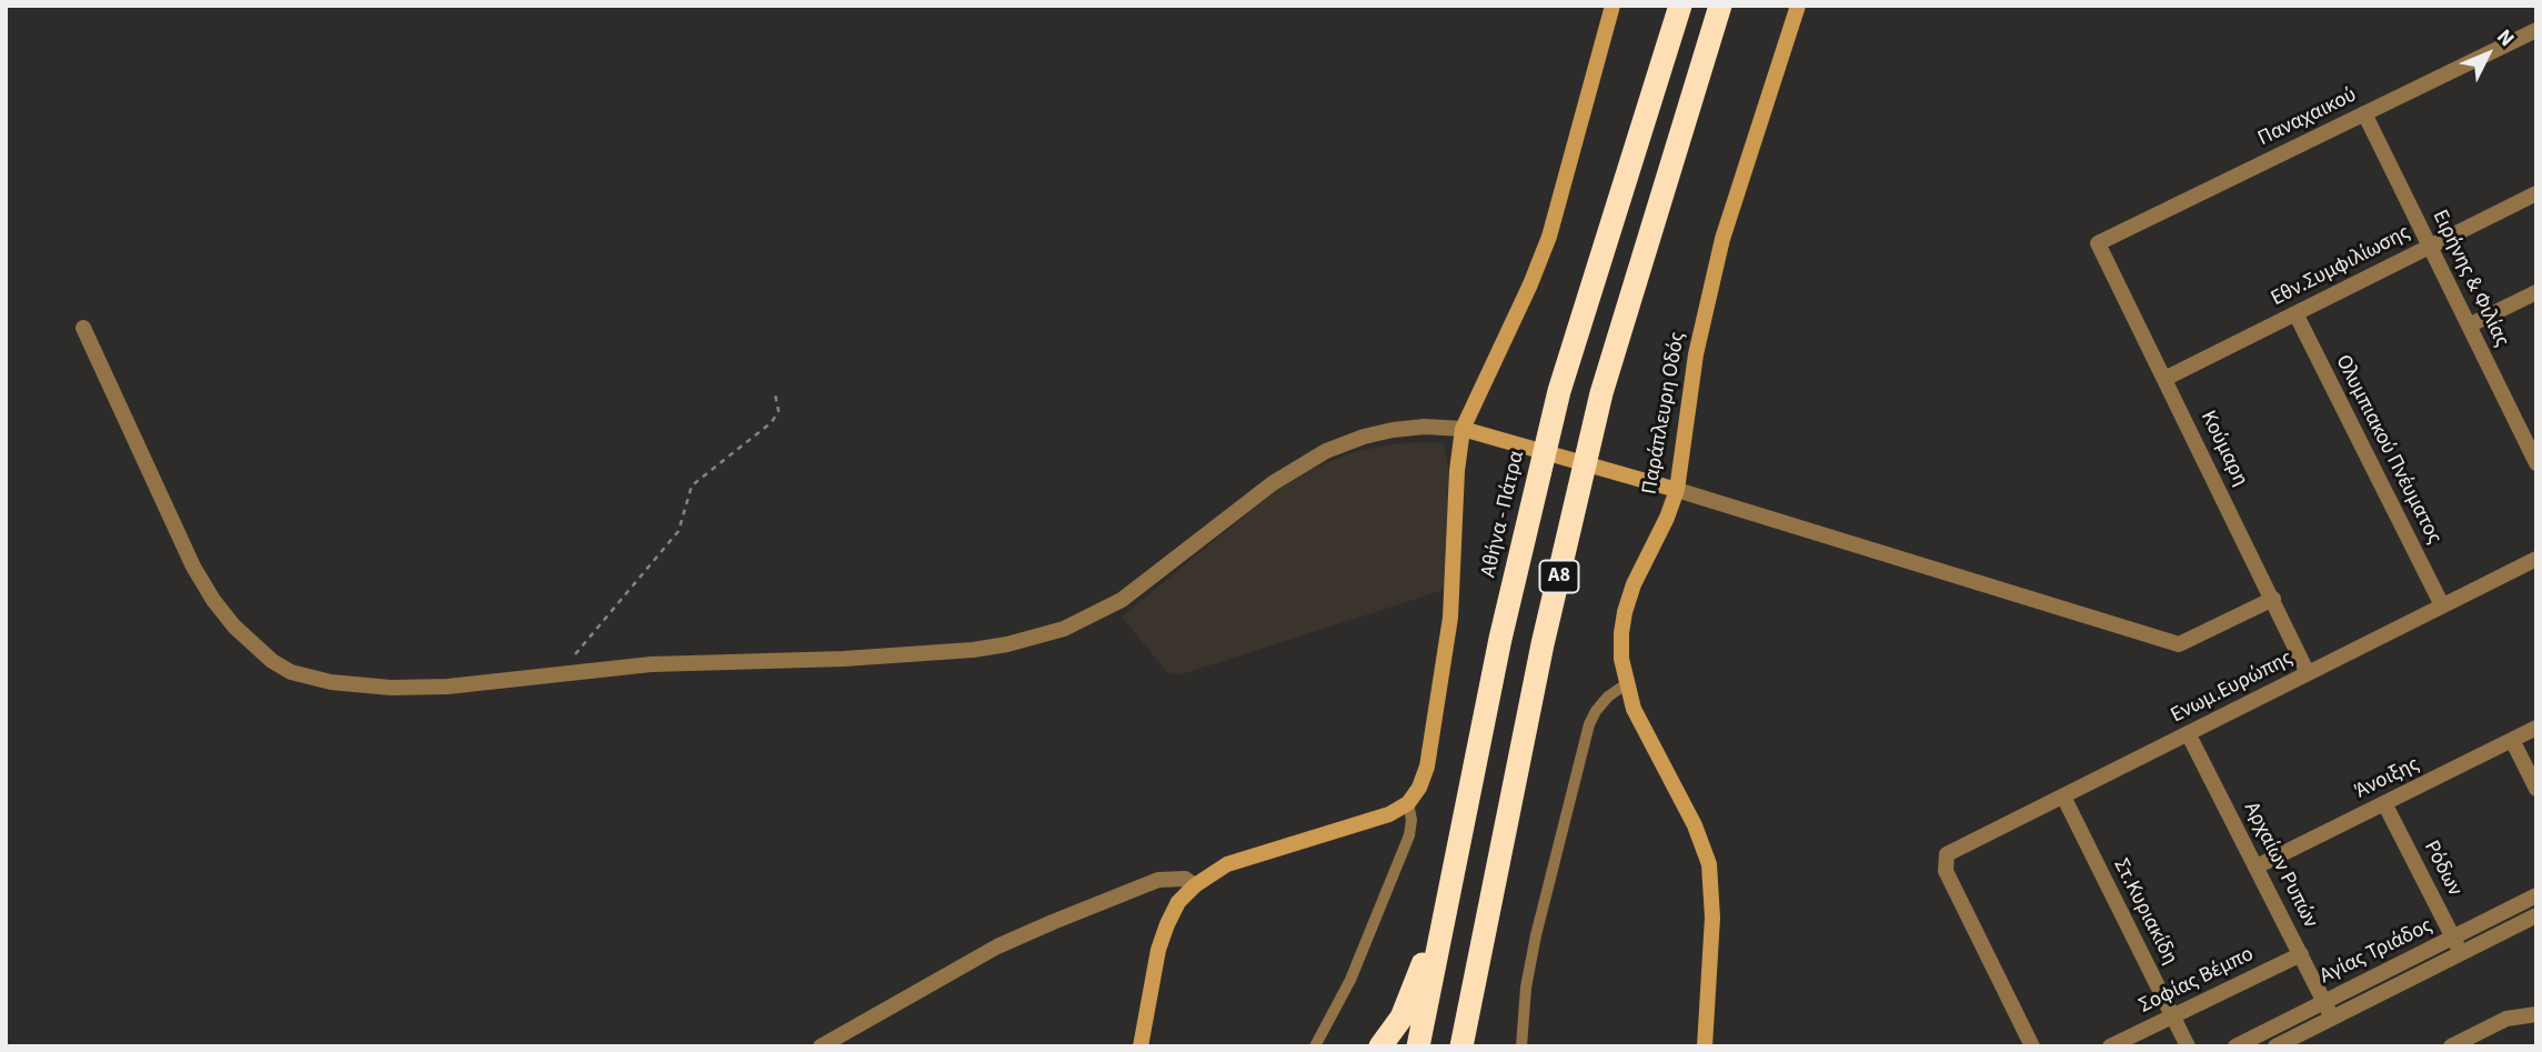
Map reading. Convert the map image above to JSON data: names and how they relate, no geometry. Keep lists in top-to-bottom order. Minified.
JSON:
{"streets":{"highway":["Αθήνα - Πάτρα","Α8"],"street":["Παναχαικού","Εθν.Συμφιλίωσης","Ειρήνης & Φιλίας","Παράπλευρη Οδός","Κούμαρη","Ολυμπιακού Πνέυματος","Ενωμ.Ευρώπης","Άνοιξης","Αρχαίων Ρυπών","Ρόδων","Στ.Κυριακίδη","Αγίας Τριάδος","Σοφίας Βέμπο"]},"crossings":[["Παναχαικού","Ειρήνης & Φιλίας"],["Παναχαικού","Κούμαρη"],["Εθν.Συμφιλίωσης","Ειρήνης & Φιλίας"],["Εθν.Συμφιλίωσης","Κούμαρη"],["Εθν.Συμφιλίωσης","Ολυμπιακού Πνέυματος"],["Κούμαρη","Ενωμ.Ευρώπης"],["Ολυμπιακού Πνέυματος","Ενωμ.Ευρώπης"],["Ενωμ.Ευρώπης","Αρχαίων Ρυπών"],["Ενωμ.Ευρώπης","Στ.Κυριακίδη"],["Άνοιξης","Αρχαίων Ρυπών"],["Άνοιξης","Ρόδων"],["Αρχαίων Ρυπών","Αγίας Τριάδος"],["Αρχαίων Ρυπών","Σοφίας Βέμπο"],["Ρόδων","Αγίας Τριάδος"],["Στ.Κυριακίδη","Σοφίας Βέμπο"]],"north":"top right"}
